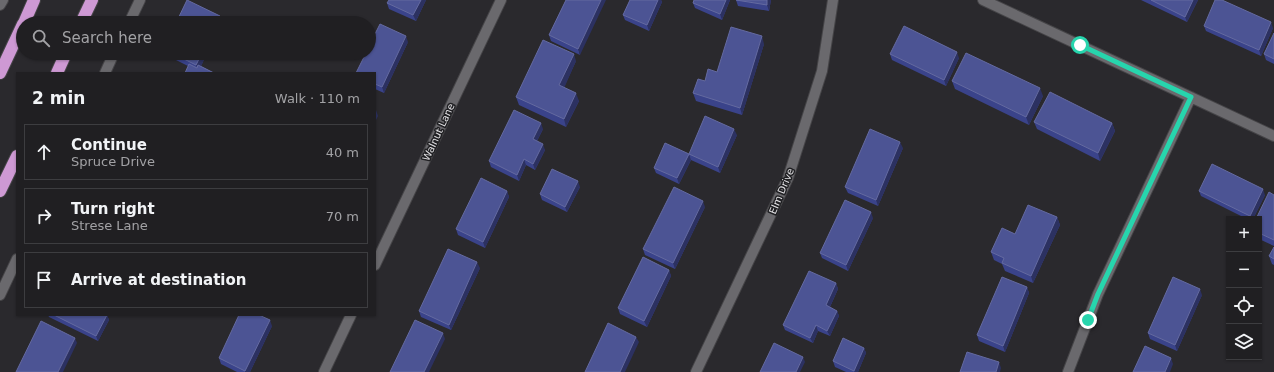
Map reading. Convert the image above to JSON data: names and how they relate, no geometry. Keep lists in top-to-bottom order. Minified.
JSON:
{"streets":{"street":["Walnut Lane","Elm Drive"]},"page":{"search":"Search here","heading":["2 min","Walk · 110 m"],"list":[["Continue","Spruce Drive","40 m"],["Turn right","Strese Lane","70 m"],"Arrive at destination"],"map_buttons":["+","−"]}}
